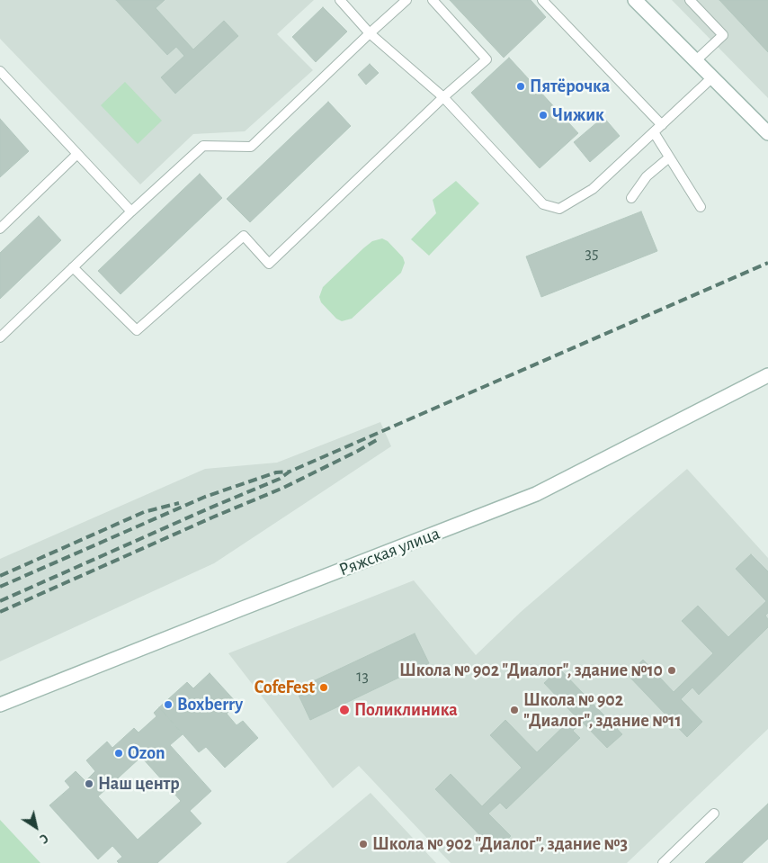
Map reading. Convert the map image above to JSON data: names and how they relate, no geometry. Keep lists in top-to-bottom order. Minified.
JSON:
{"streets":{"street":["Ряжская улица"]},"places":["Пятёрочка","Чижик","Школа № 902 \"Диалог\", здание №10","CofeFest","Boxberry","Поликлиника","Школа № 902 \"Диалог\", здание №11","Ozon","Наш центр","Школа № 902 \"Диалог\", здание №3"],"house_numbers":["35","13"],"north":"bottom right"}
